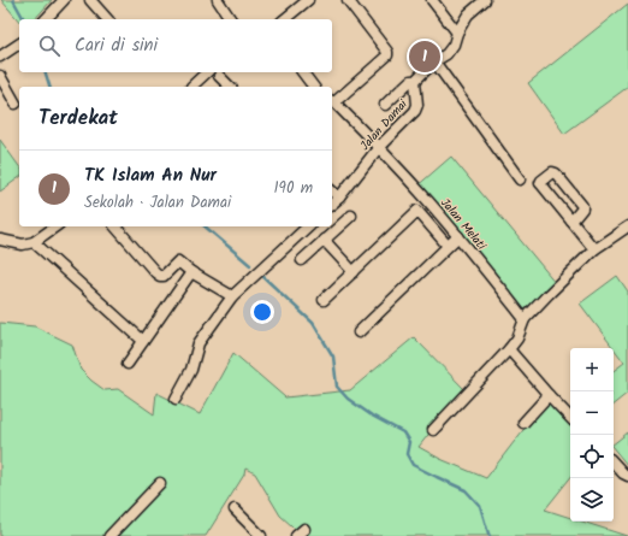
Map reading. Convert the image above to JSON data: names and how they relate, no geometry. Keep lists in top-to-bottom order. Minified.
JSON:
{"streets":{"street":["Jalan Damai","Jalan Melati"]},"crossings":[["Jalan Damai","Jalan Melati"]],"page":{"search":"Cari di sini","pins":"1","heading":"Terdekat","list":[{"mark":"1","name":"TK Islam An Nur","note":"Sekolah · Jalan Damai","value":"190 m"}],"map_buttons":["+","−"]}}
